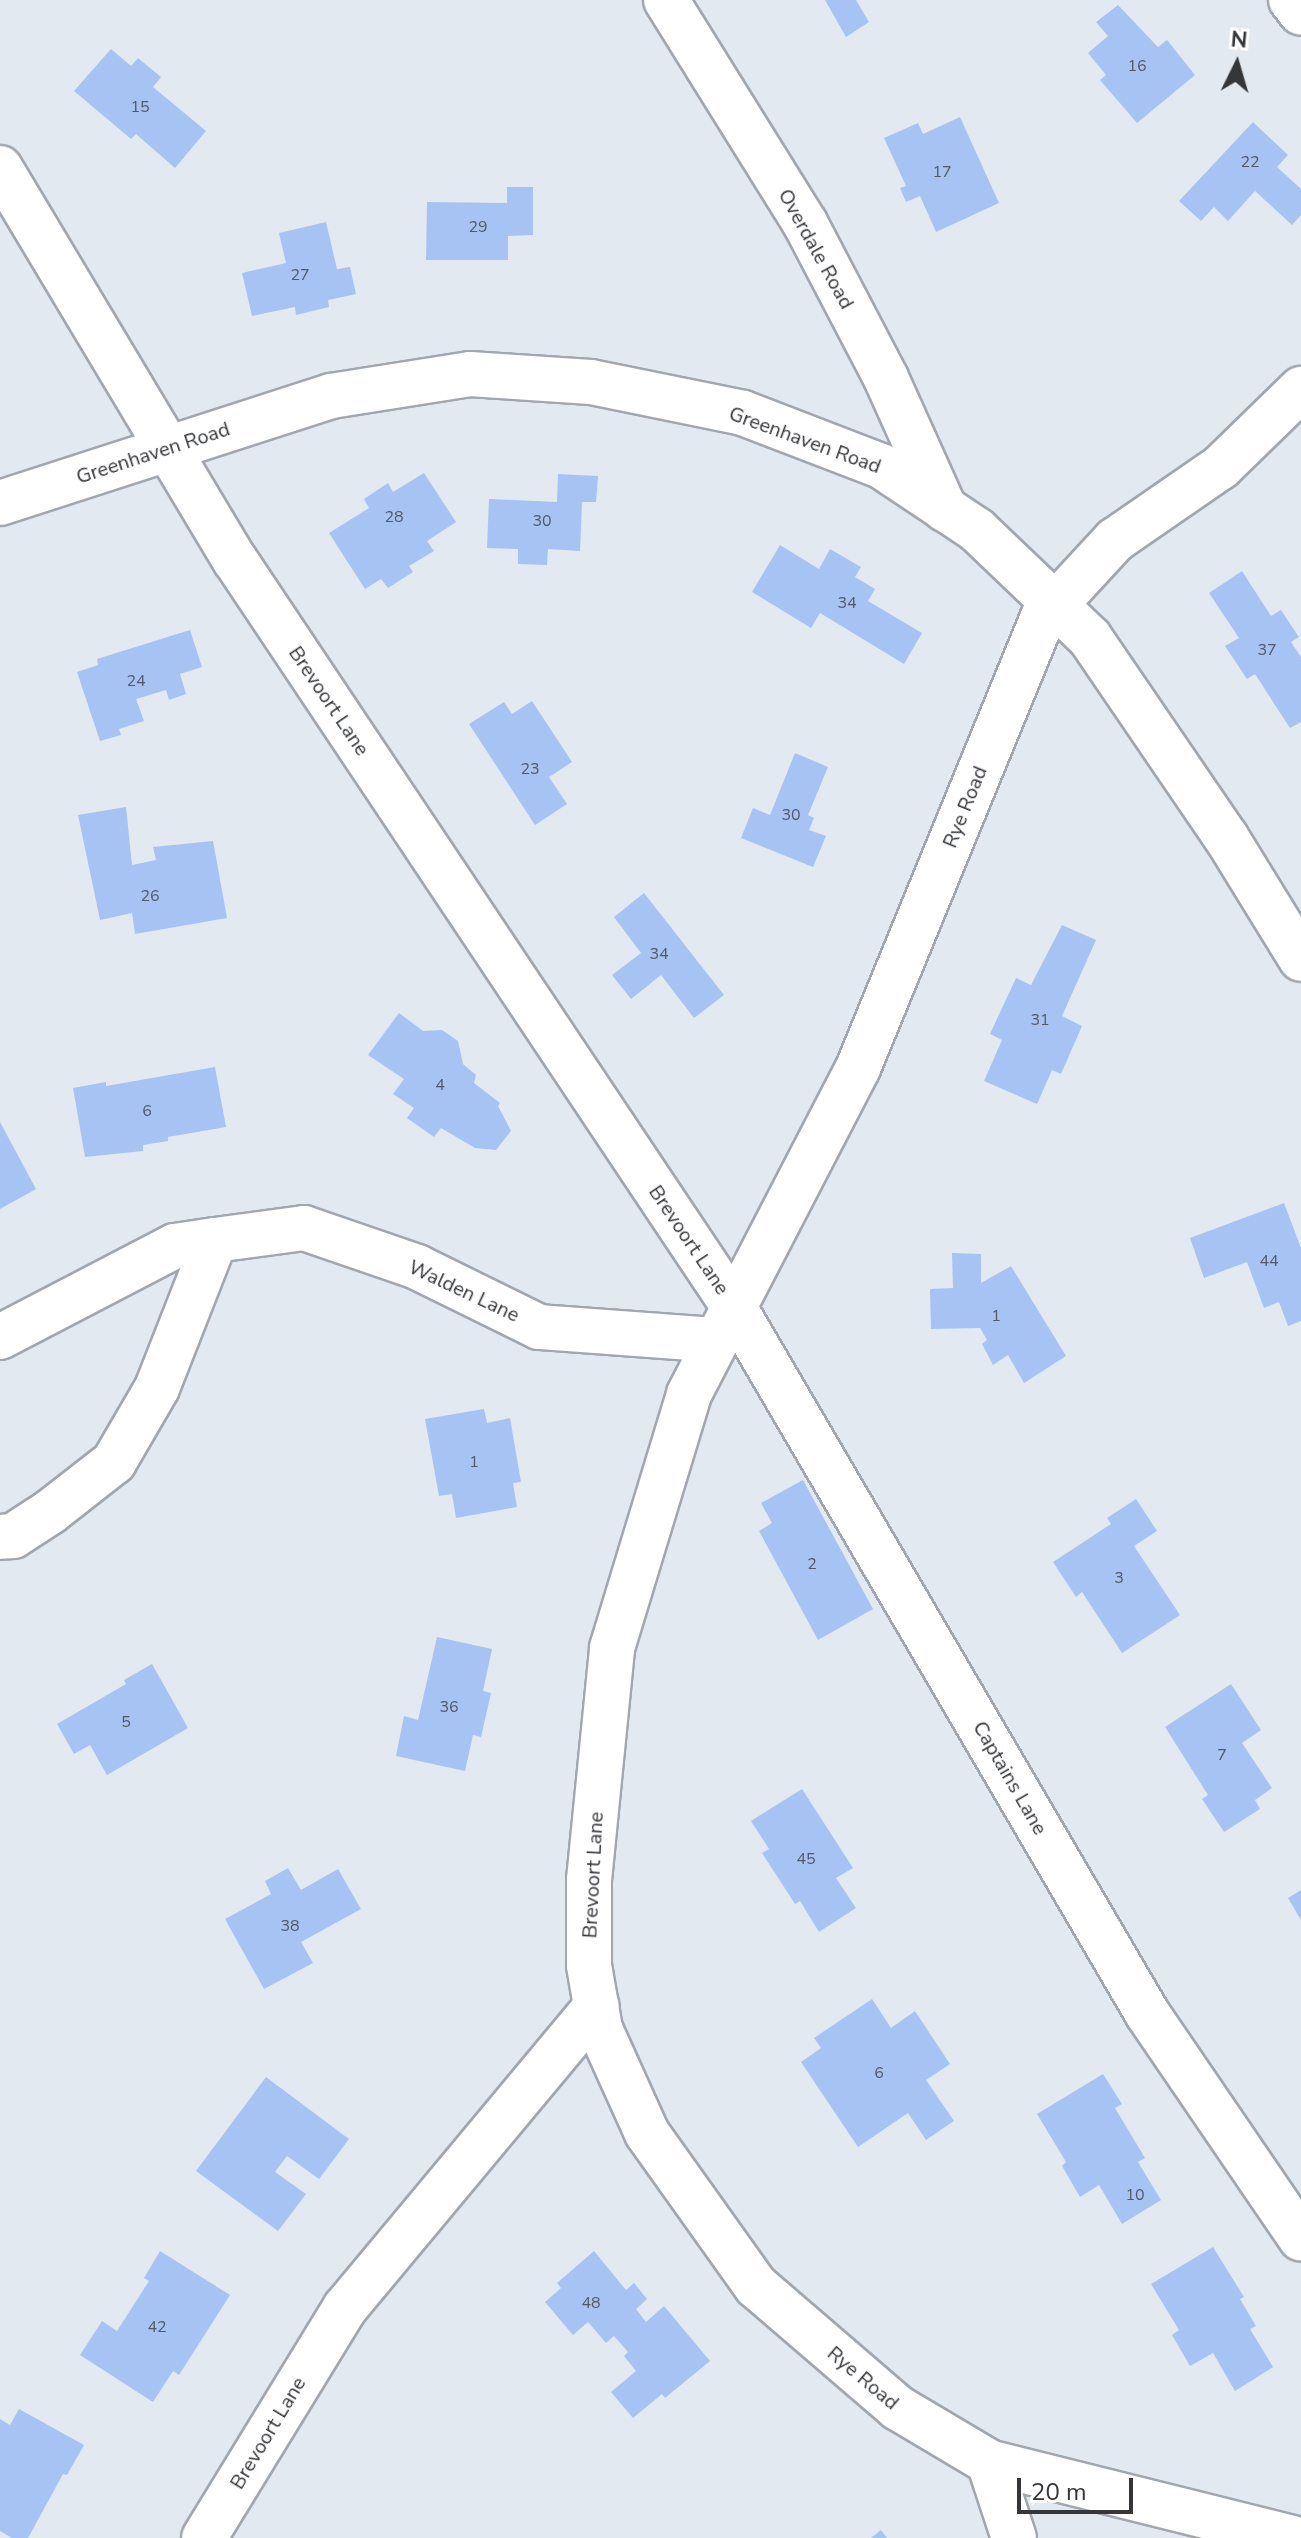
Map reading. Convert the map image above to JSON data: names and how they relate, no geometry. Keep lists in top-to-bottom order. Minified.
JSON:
{"streets":{"street":["Overdale Road","Greenhaven Road","Brevoort Lane","Rye Road","Walden Lane","Captains Lane"]},"crossings":[["Overdale Road","Greenhaven Road"],["Greenhaven Road","Brevoort Lane"],["Greenhaven Road","Rye Road"],["Brevoort Lane","Rye Road"],["Brevoort Lane","Walden Lane"],["Brevoort Lane","Captains Lane"],["Rye Road","Walden Lane"],["Rye Road","Captains Lane"],["Walden Lane","Captains Lane"]],"house_numbers":["16","15","22","17","29","27","28","30","34","37","24","23","30","26","34","31","4","6","44","1","1","2","3","36","5","7","45","38","6","10","48","42"],"scale_bar":"20 m","north":"top"}
